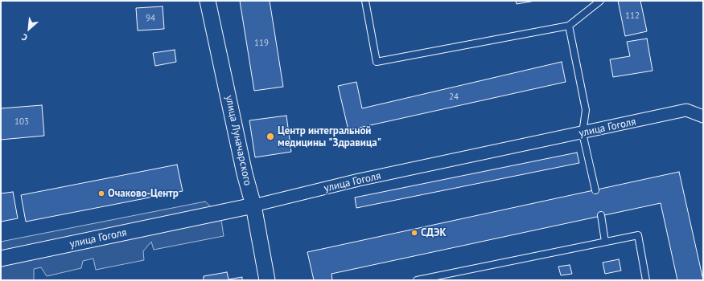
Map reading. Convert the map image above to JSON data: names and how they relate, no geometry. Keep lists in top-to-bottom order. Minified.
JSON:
{"streets":{"street":["улица Гоголя","улица Луначарского"]},"crossings":[["улица Гоголя","улица Луначарского"]],"places":["Центр интегральной медицины \"Здравица\"","Очаково-Центр","СДЭК"],"house_numbers":["112","94","119","24","103"],"north":"bottom left"}
